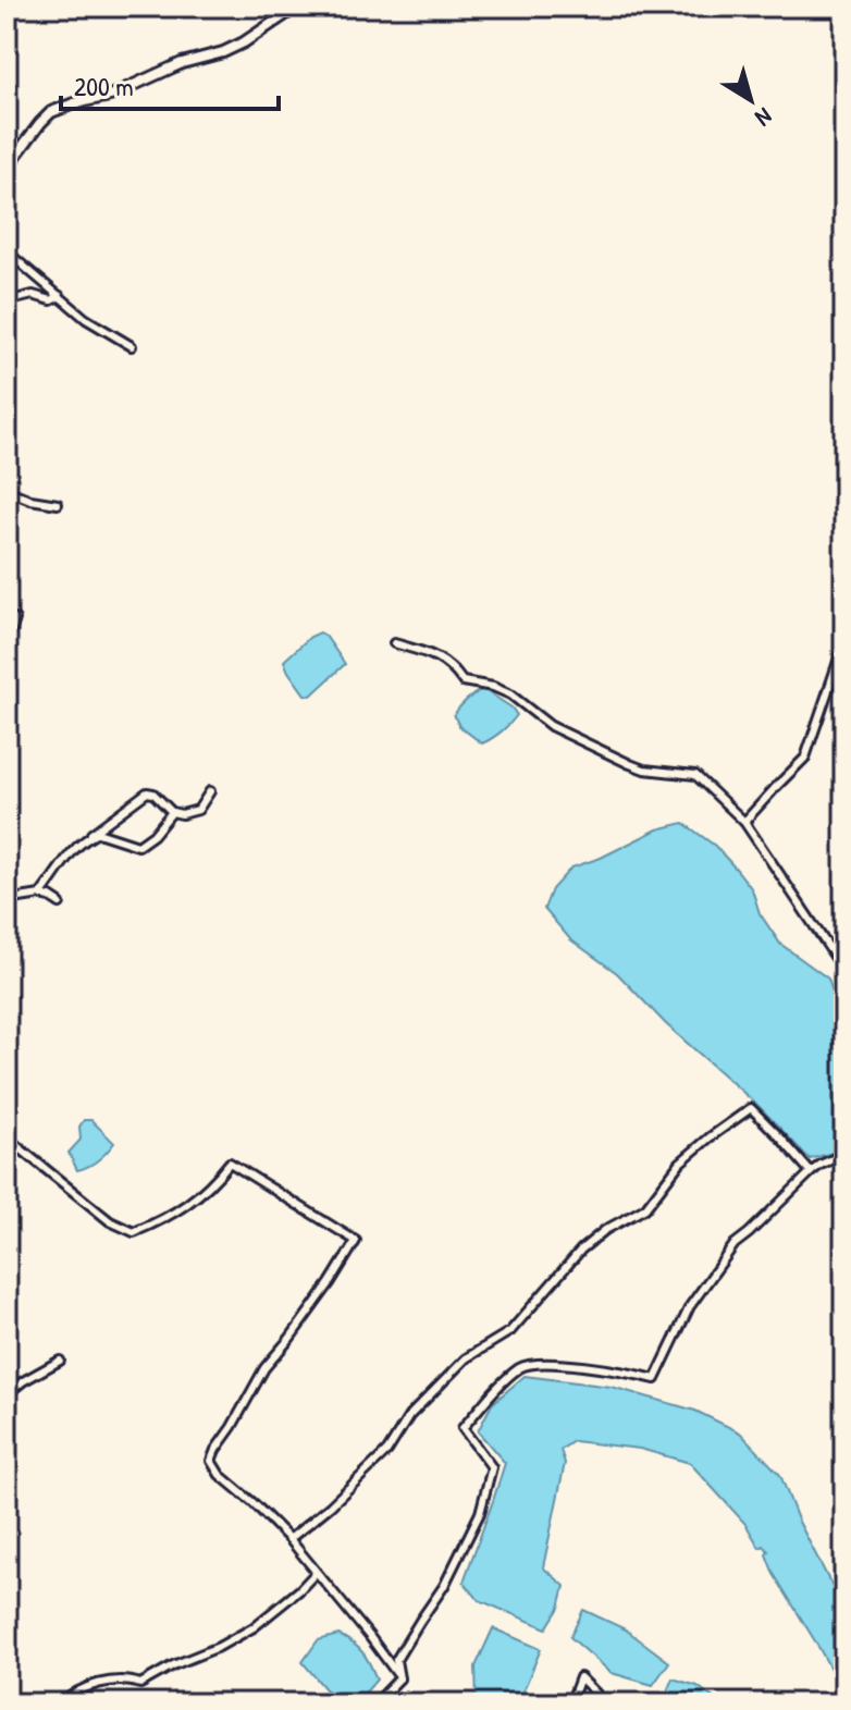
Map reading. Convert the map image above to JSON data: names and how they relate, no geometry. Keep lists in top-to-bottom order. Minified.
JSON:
{"scale_bar":"200 m","north":"bottom right"}
